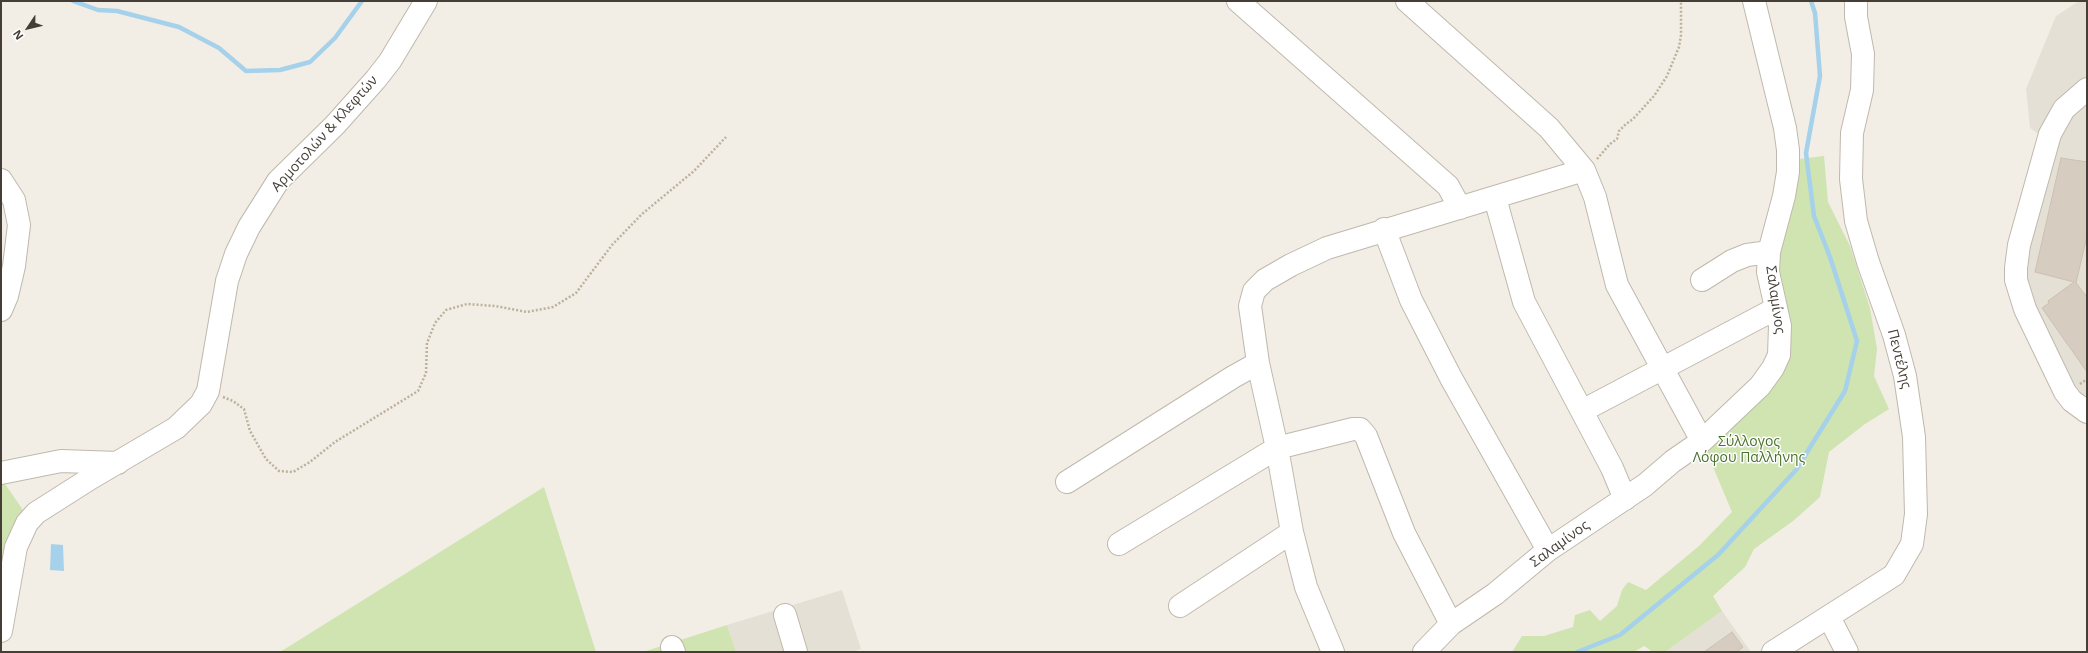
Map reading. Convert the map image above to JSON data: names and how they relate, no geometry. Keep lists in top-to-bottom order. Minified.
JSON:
{"streets":{"street":["Αρμοτολών & Κλεφτών","Σαλαμίνος","Πεντέλης"]},"parks":["Σύλλογος Λόφου Παλλήνης"],"north":"bottom left"}
